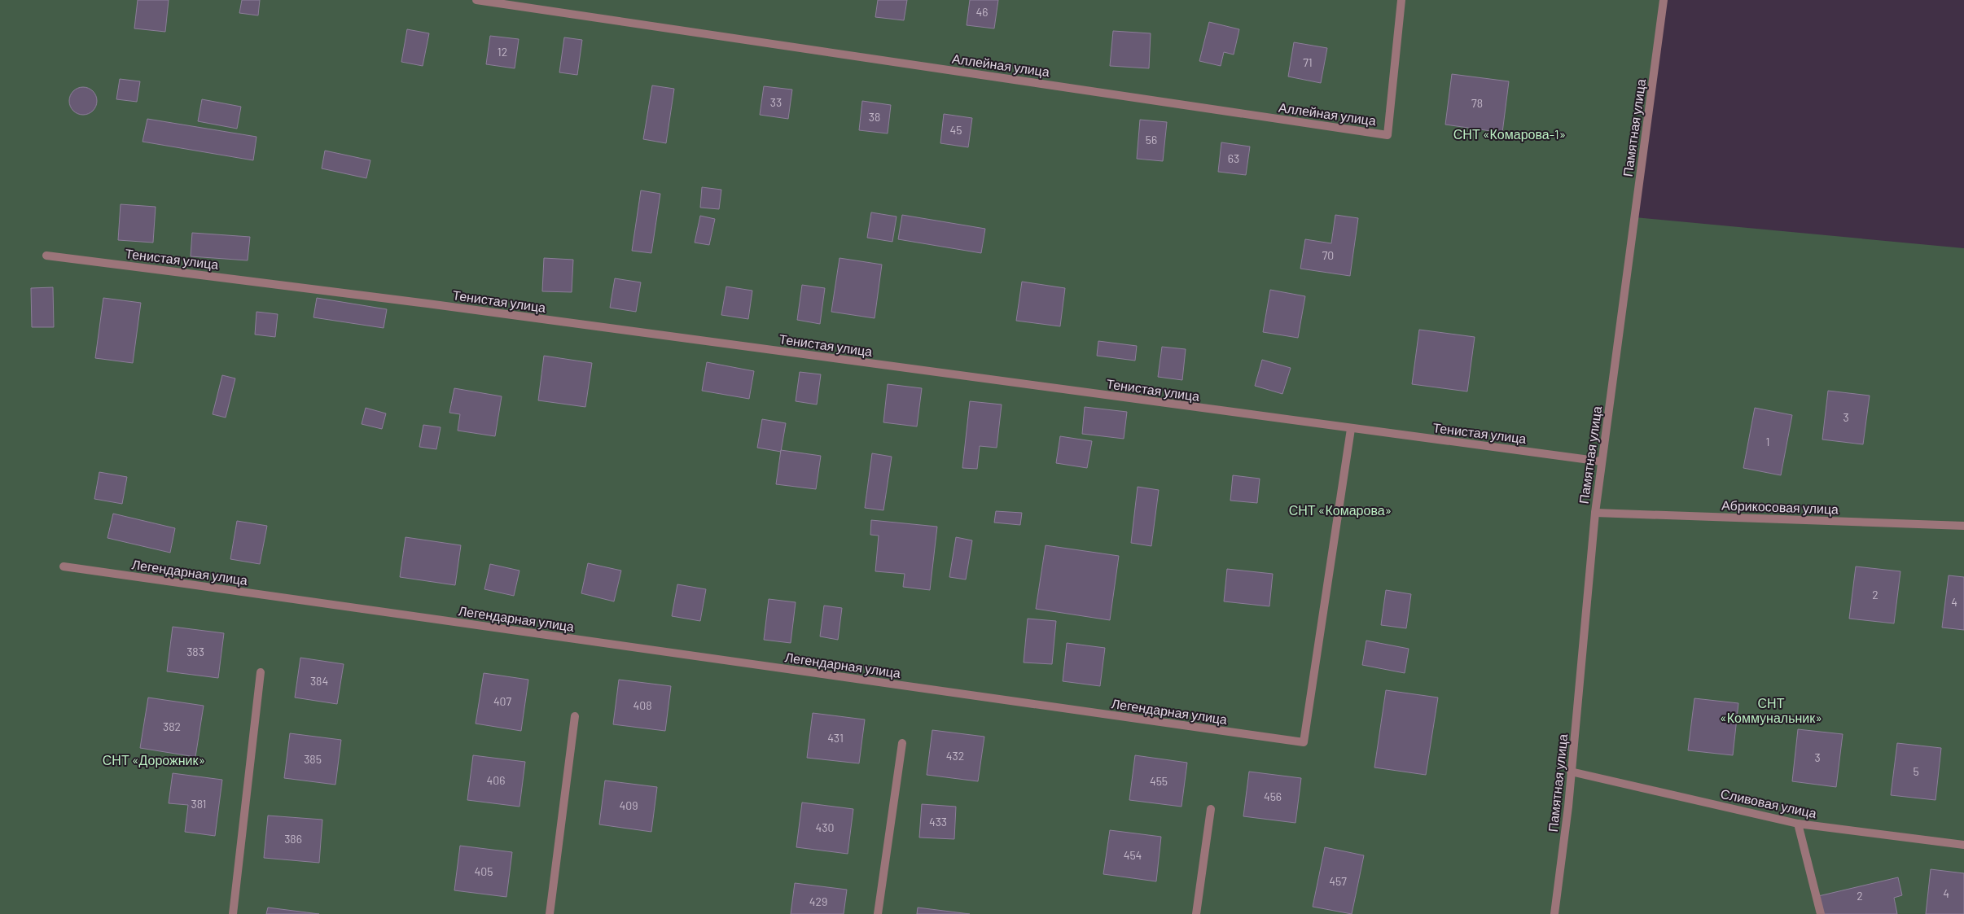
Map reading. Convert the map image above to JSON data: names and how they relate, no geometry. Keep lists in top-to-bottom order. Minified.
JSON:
{"streets":{"street":["Аллейная улица","Памятная улица","Тенистая улица","Абрикосовая улица","Легендарная улица","Сливовая улица"]},"crossings":[["Памятная улица","Тенистая улица"],["Памятная улица","Абрикосовая улица"],["Памятная улица","Сливовая улица"],["Тенистая улица","Легендарная улица"]],"parks":["СНТ «Комарова-1»","СНТ «Комарова»","СНТ «Коммунальник»","СНТ «Дорожник»"],"house_numbers":["46","12","71","33","78","38","45","56","63","70","3","1","2","4","383","384","407","408","382","431","432","3","385","5","406","455","456","381","409","433","430","386","454","405","457","4","2","429"]}
